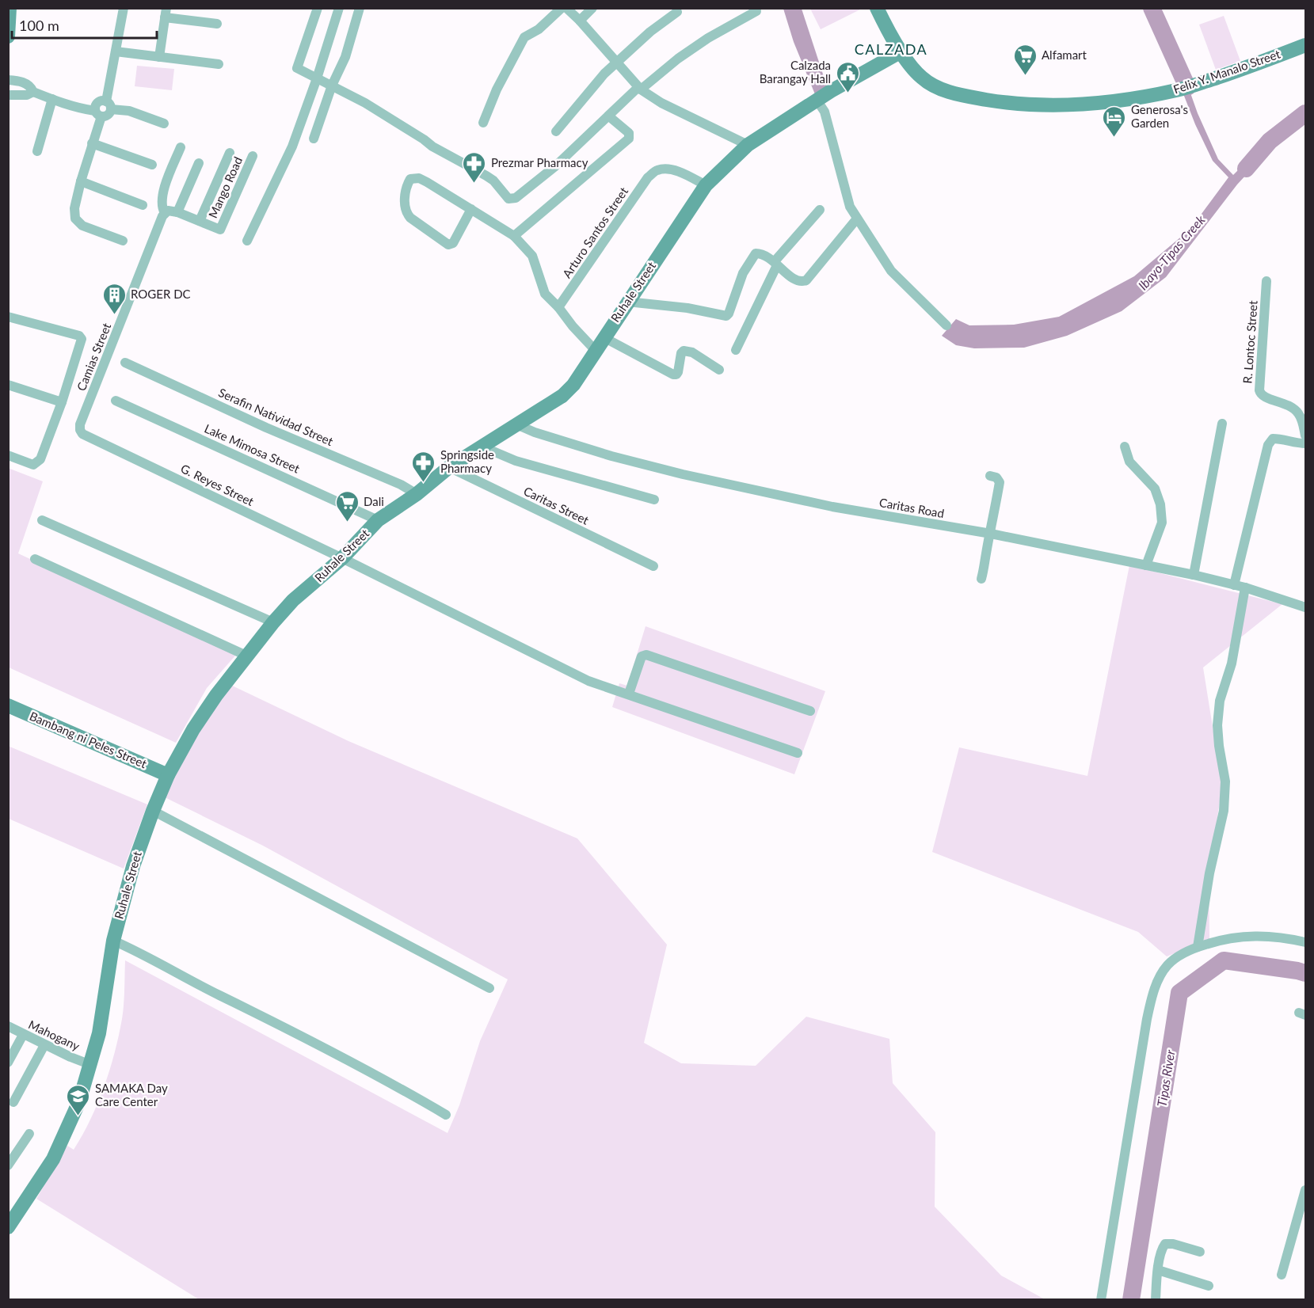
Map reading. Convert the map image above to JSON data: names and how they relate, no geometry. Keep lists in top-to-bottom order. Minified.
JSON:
{"streets":{"street":["Felix Y. Manalo Street","Mango Road","Arturo Santos Street","Ruhale Street","R. Lontoc Street","Camias Street","Serafin Natividad Street","Lake Mimosa Street","G. Reyes Street","Caritas Street","Caritas Road","Bambang ni Peles Street","Mahogany"]},"crossings":[["Felix Y. Manalo Street","Ruhale Street"],["Arturo Santos Street","Ruhale Street"],["Ruhale Street","Serafin Natividad Street"],["Ruhale Street","Lake Mimosa Street"],["Ruhale Street","G. Reyes Street"],["Ruhale Street","Caritas Street"],["Ruhale Street","Caritas Road"],["Ruhale Street","Bambang ni Peles Street"],["Ruhale Street","Mahogany"],["Camias Street","G. Reyes Street"]],"districts":["CALZADA"],"water":["Ibayo-Tipas Creek","Tipas River"],"places":{"supermarket":["Alfamart","Dali"],"public building":["Calzada Barangay Hall"],"hotel":["Generosa's Garden"],"pharmacy":["Prezmar Pharmacy","Springside Pharmacy"],"building":["ROGER DC"],"school or university":["SAMAKA Day Care Center"]},"scale_bar":"100 m"}
